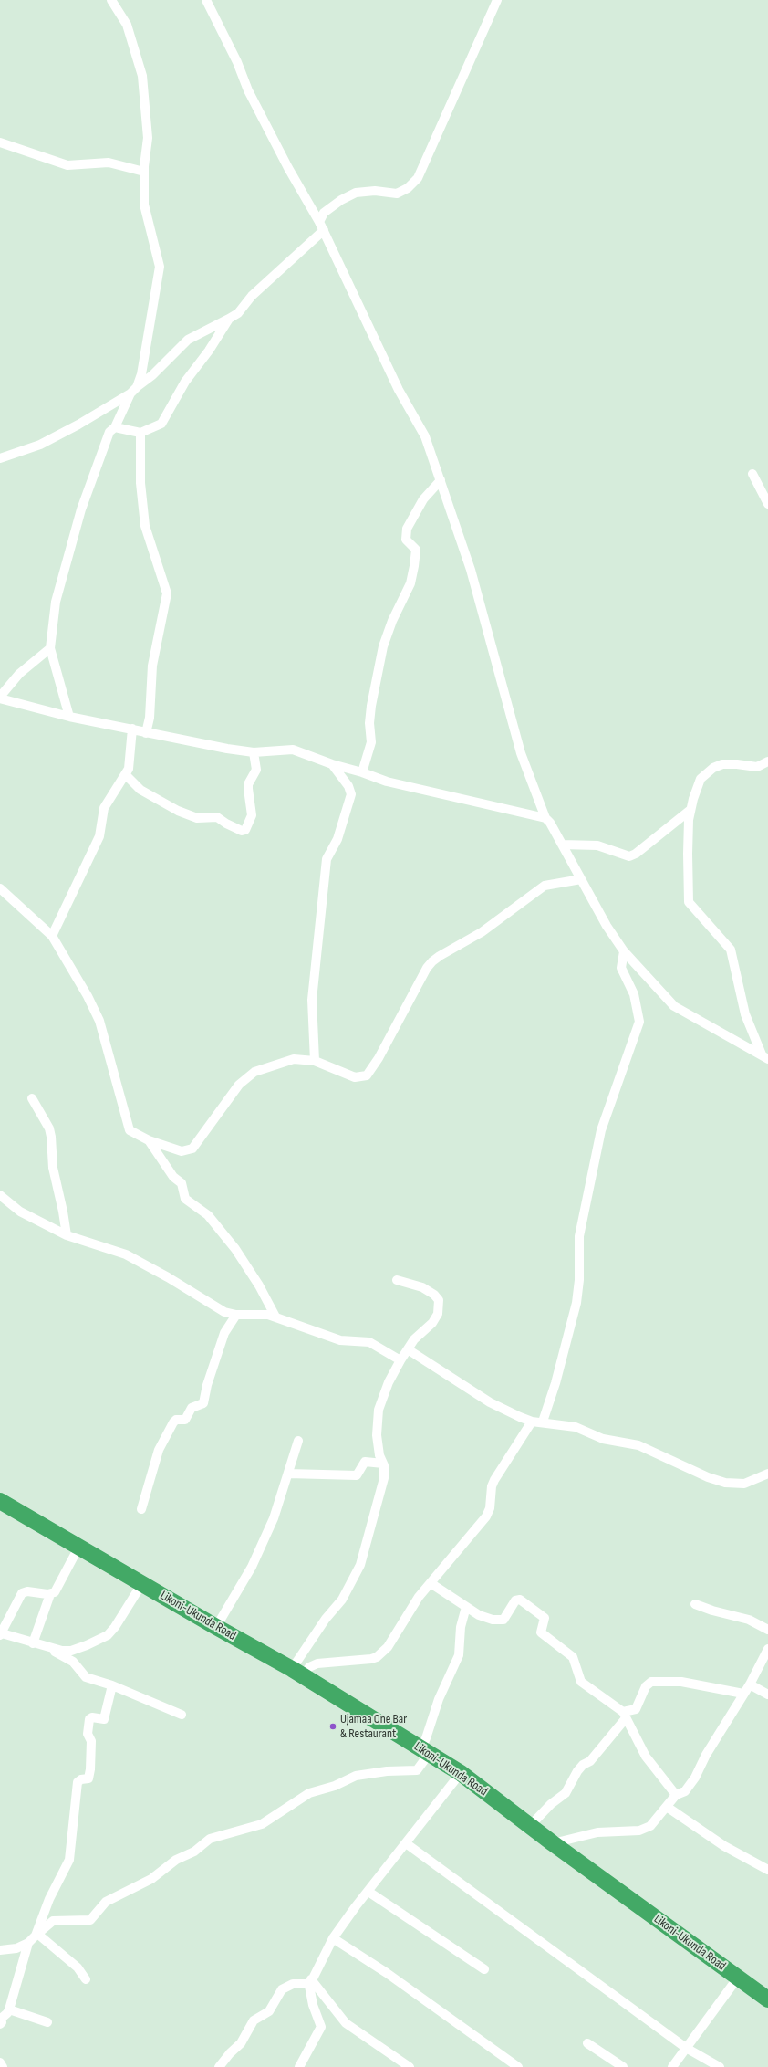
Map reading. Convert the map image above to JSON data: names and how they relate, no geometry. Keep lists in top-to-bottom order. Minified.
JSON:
{"streets":{"highway":["Likoni-Ukunda Road"]},"places":["Ujamaa One Bar & Restaurant"]}
